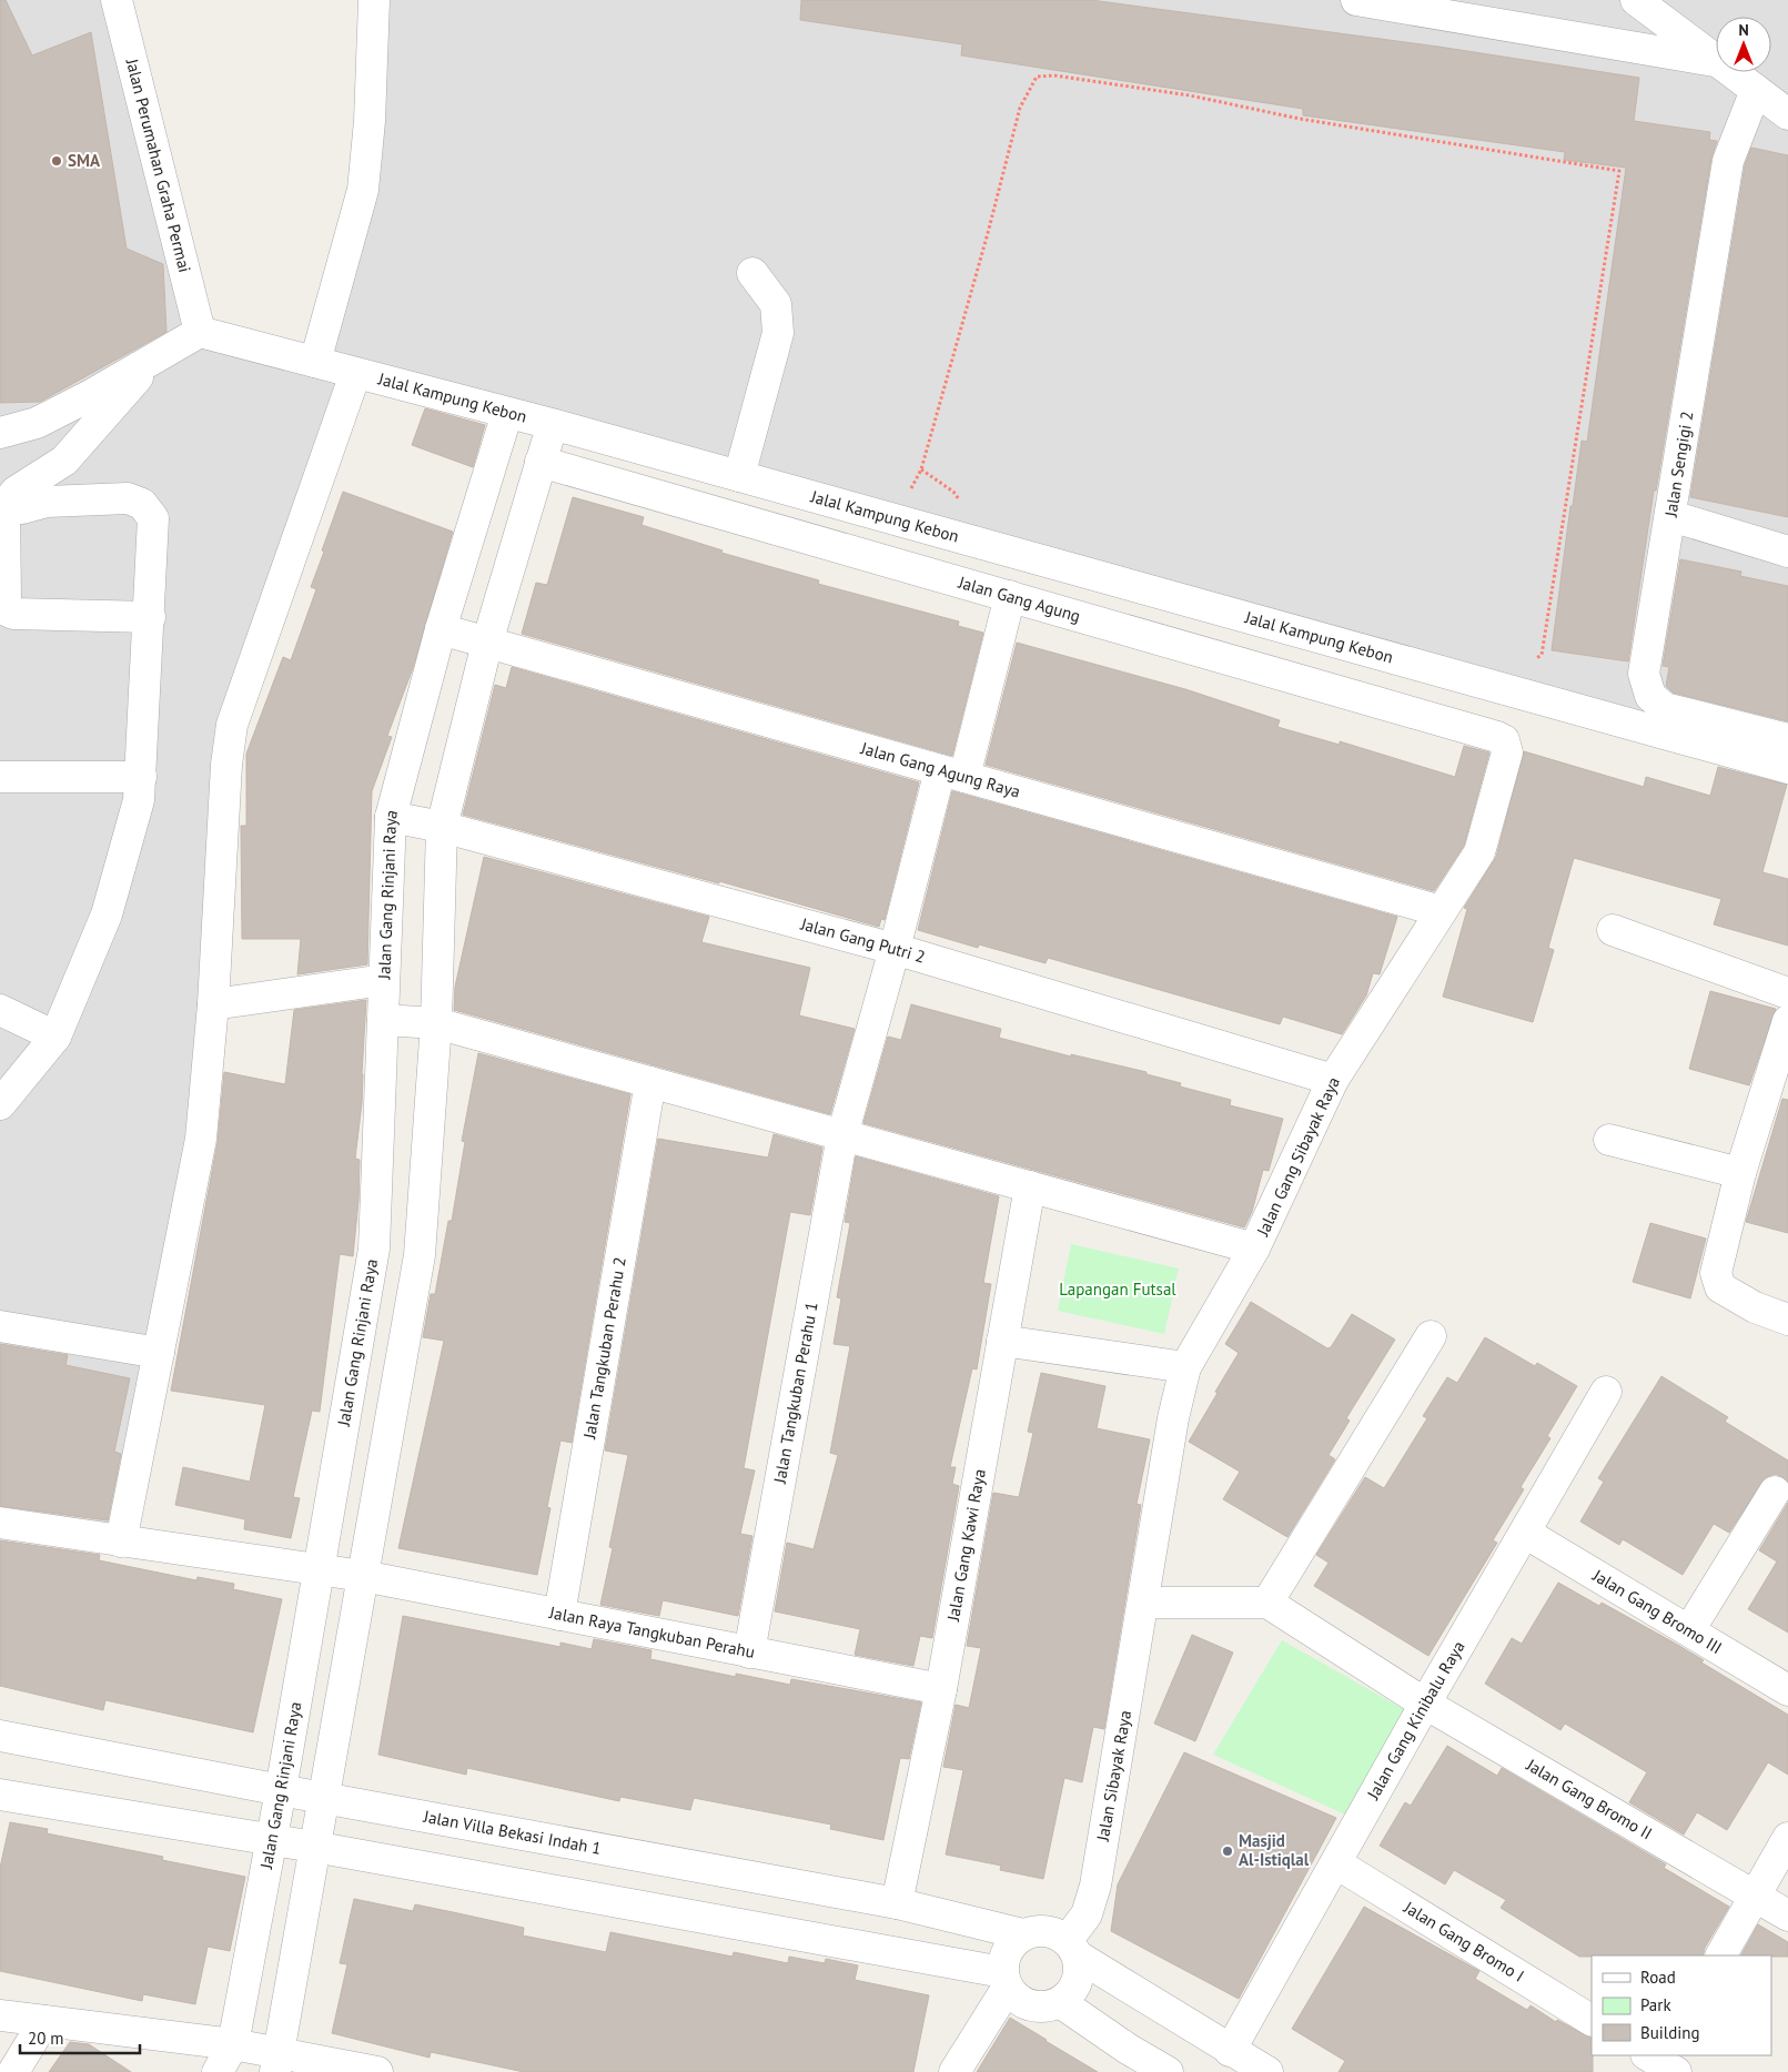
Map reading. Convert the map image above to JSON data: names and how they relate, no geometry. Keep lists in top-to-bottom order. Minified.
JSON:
{"streets":{"street":["Jalan Perumahan Graha Permai","Jalal Kampung Kebon","Jalan Sengigi 2","Jalan Gang Agung","Jalan Gang Agung Raya","Jalan Gang Rinjani Raya","Jalan Gang Putri 2","Jalan Gang Sibayak Raya","Jalan Tangkuban Perahu 2","Jalan Tangkuban Perahu 1","Jalan Gang Kawi Raya","Jalan Gang Bromo III","Jalan Raya Tangkuban Perahu","Jalan Gang Kinibalu Raya","Jalan Sibayak Raya","Jalan Gang Bromo II","Jalan Villa Bekasi Indah 1","Jalan Gang Bromo I"]},"crossings":[["Jalan Perumahan Graha Permai","Jalal Kampung Kebon"],["Jalal Kampung Kebon","Jalan Gang Rinjani Raya"],["Jalan Gang Agung","Jalan Gang Sibayak Raya"],["Jalan Gang Agung","Jalan Tangkuban Perahu 1"],["Jalan Gang Agung Raya","Jalan Gang Rinjani Raya"],["Jalan Gang Agung Raya","Jalan Gang Sibayak Raya"],["Jalan Gang Agung Raya","Jalan Tangkuban Perahu 1"],["Jalan Gang Rinjani Raya","Jalan Gang Putri 2"],["Jalan Gang Rinjani Raya","Jalan Raya Tangkuban Perahu"],["Jalan Gang Rinjani Raya","Jalan Villa Bekasi Indah 1"],["Jalan Gang Putri 2","Jalan Gang Sibayak Raya"],["Jalan Gang Putri 2","Jalan Tangkuban Perahu 1"],["Jalan Gang Sibayak Raya","Jalan Sibayak Raya"],["Jalan Tangkuban Perahu 2","Jalan Raya Tangkuban Perahu"],["Jalan Tangkuban Perahu 1","Jalan Raya Tangkuban Perahu"],["Jalan Gang Kawi Raya","Jalan Raya Tangkuban Perahu"],["Jalan Gang Kawi Raya","Jalan Villa Bekasi Indah 1"],["Jalan Gang Bromo III","Jalan Gang Kinibalu Raya"],["Jalan Gang Kinibalu Raya","Jalan Gang Bromo II"],["Jalan Gang Kinibalu Raya","Jalan Gang Bromo I"],["Jalan Sibayak Raya","Jalan Villa Bekasi Indah 1"]],"parks":["Lapangan Futsal"],"places":["SMA","Masjid Al-Istiqlal"],"legend":["Road","Park","Building"],"scale_bar":"20 m","north":"top"}
